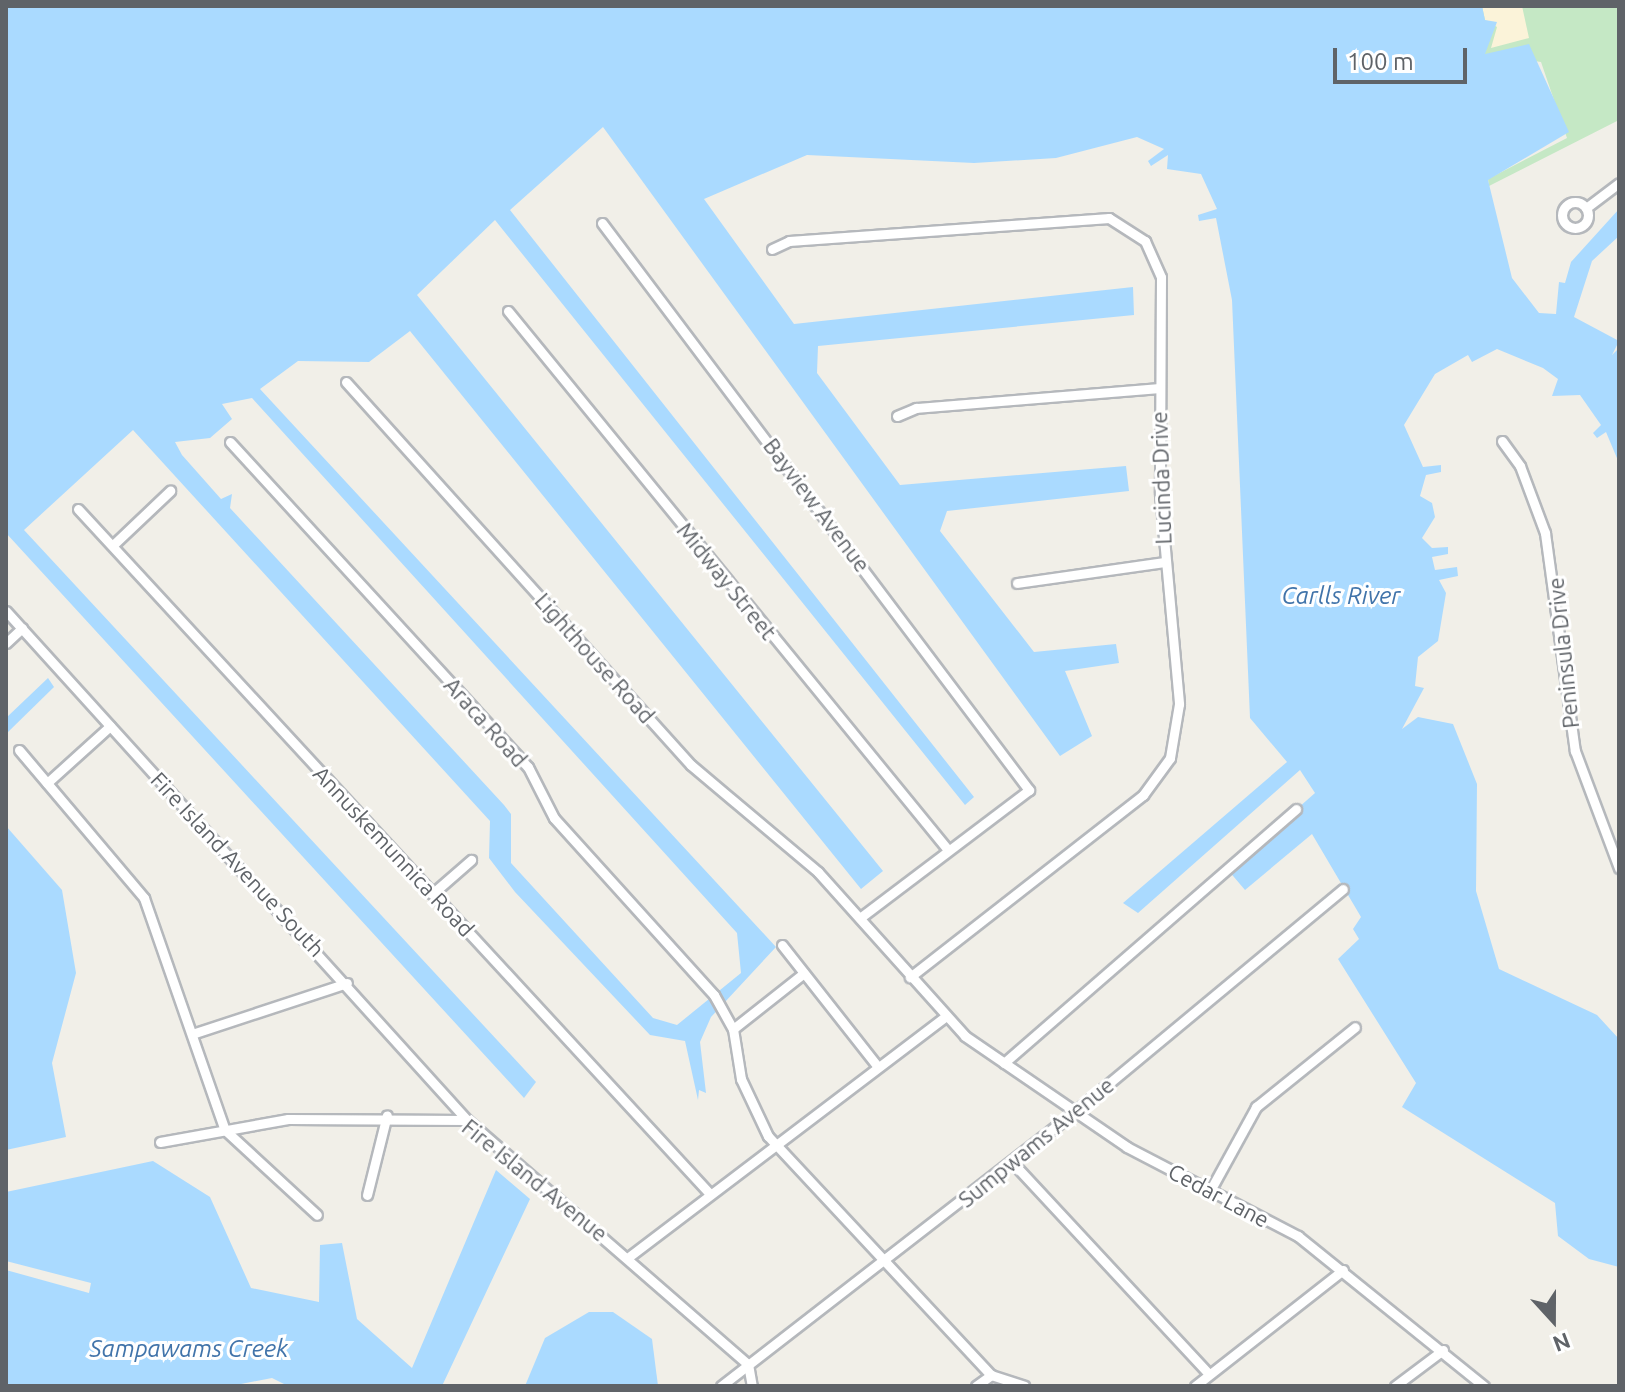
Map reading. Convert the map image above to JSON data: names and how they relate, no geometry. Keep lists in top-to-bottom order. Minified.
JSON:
{"streets":{"street":["Lucinda Drive","Bayview Avenue","Midway Street","Peninsula Drive","Lighthouse Road","Araca Road","Annuskemunnica Road","Fire Island Avenue South","Sumpwams Avenue","Fire Island Avenue","Cedar Lane"]},"crossings":[["Lucinda Drive","Cedar Lane"],["Bayview Avenue","Midway Street"],["Lighthouse Road","Cedar Lane"],["Araca Road","Sumpwams Avenue"],["Fire Island Avenue South","Fire Island Avenue"],["Sumpwams Avenue","Fire Island Avenue"],["Sumpwams Avenue","Cedar Lane"]],"water":["Carlls River","Sampawams Creek"],"scale_bar":"100 m","north":"bottom"}
